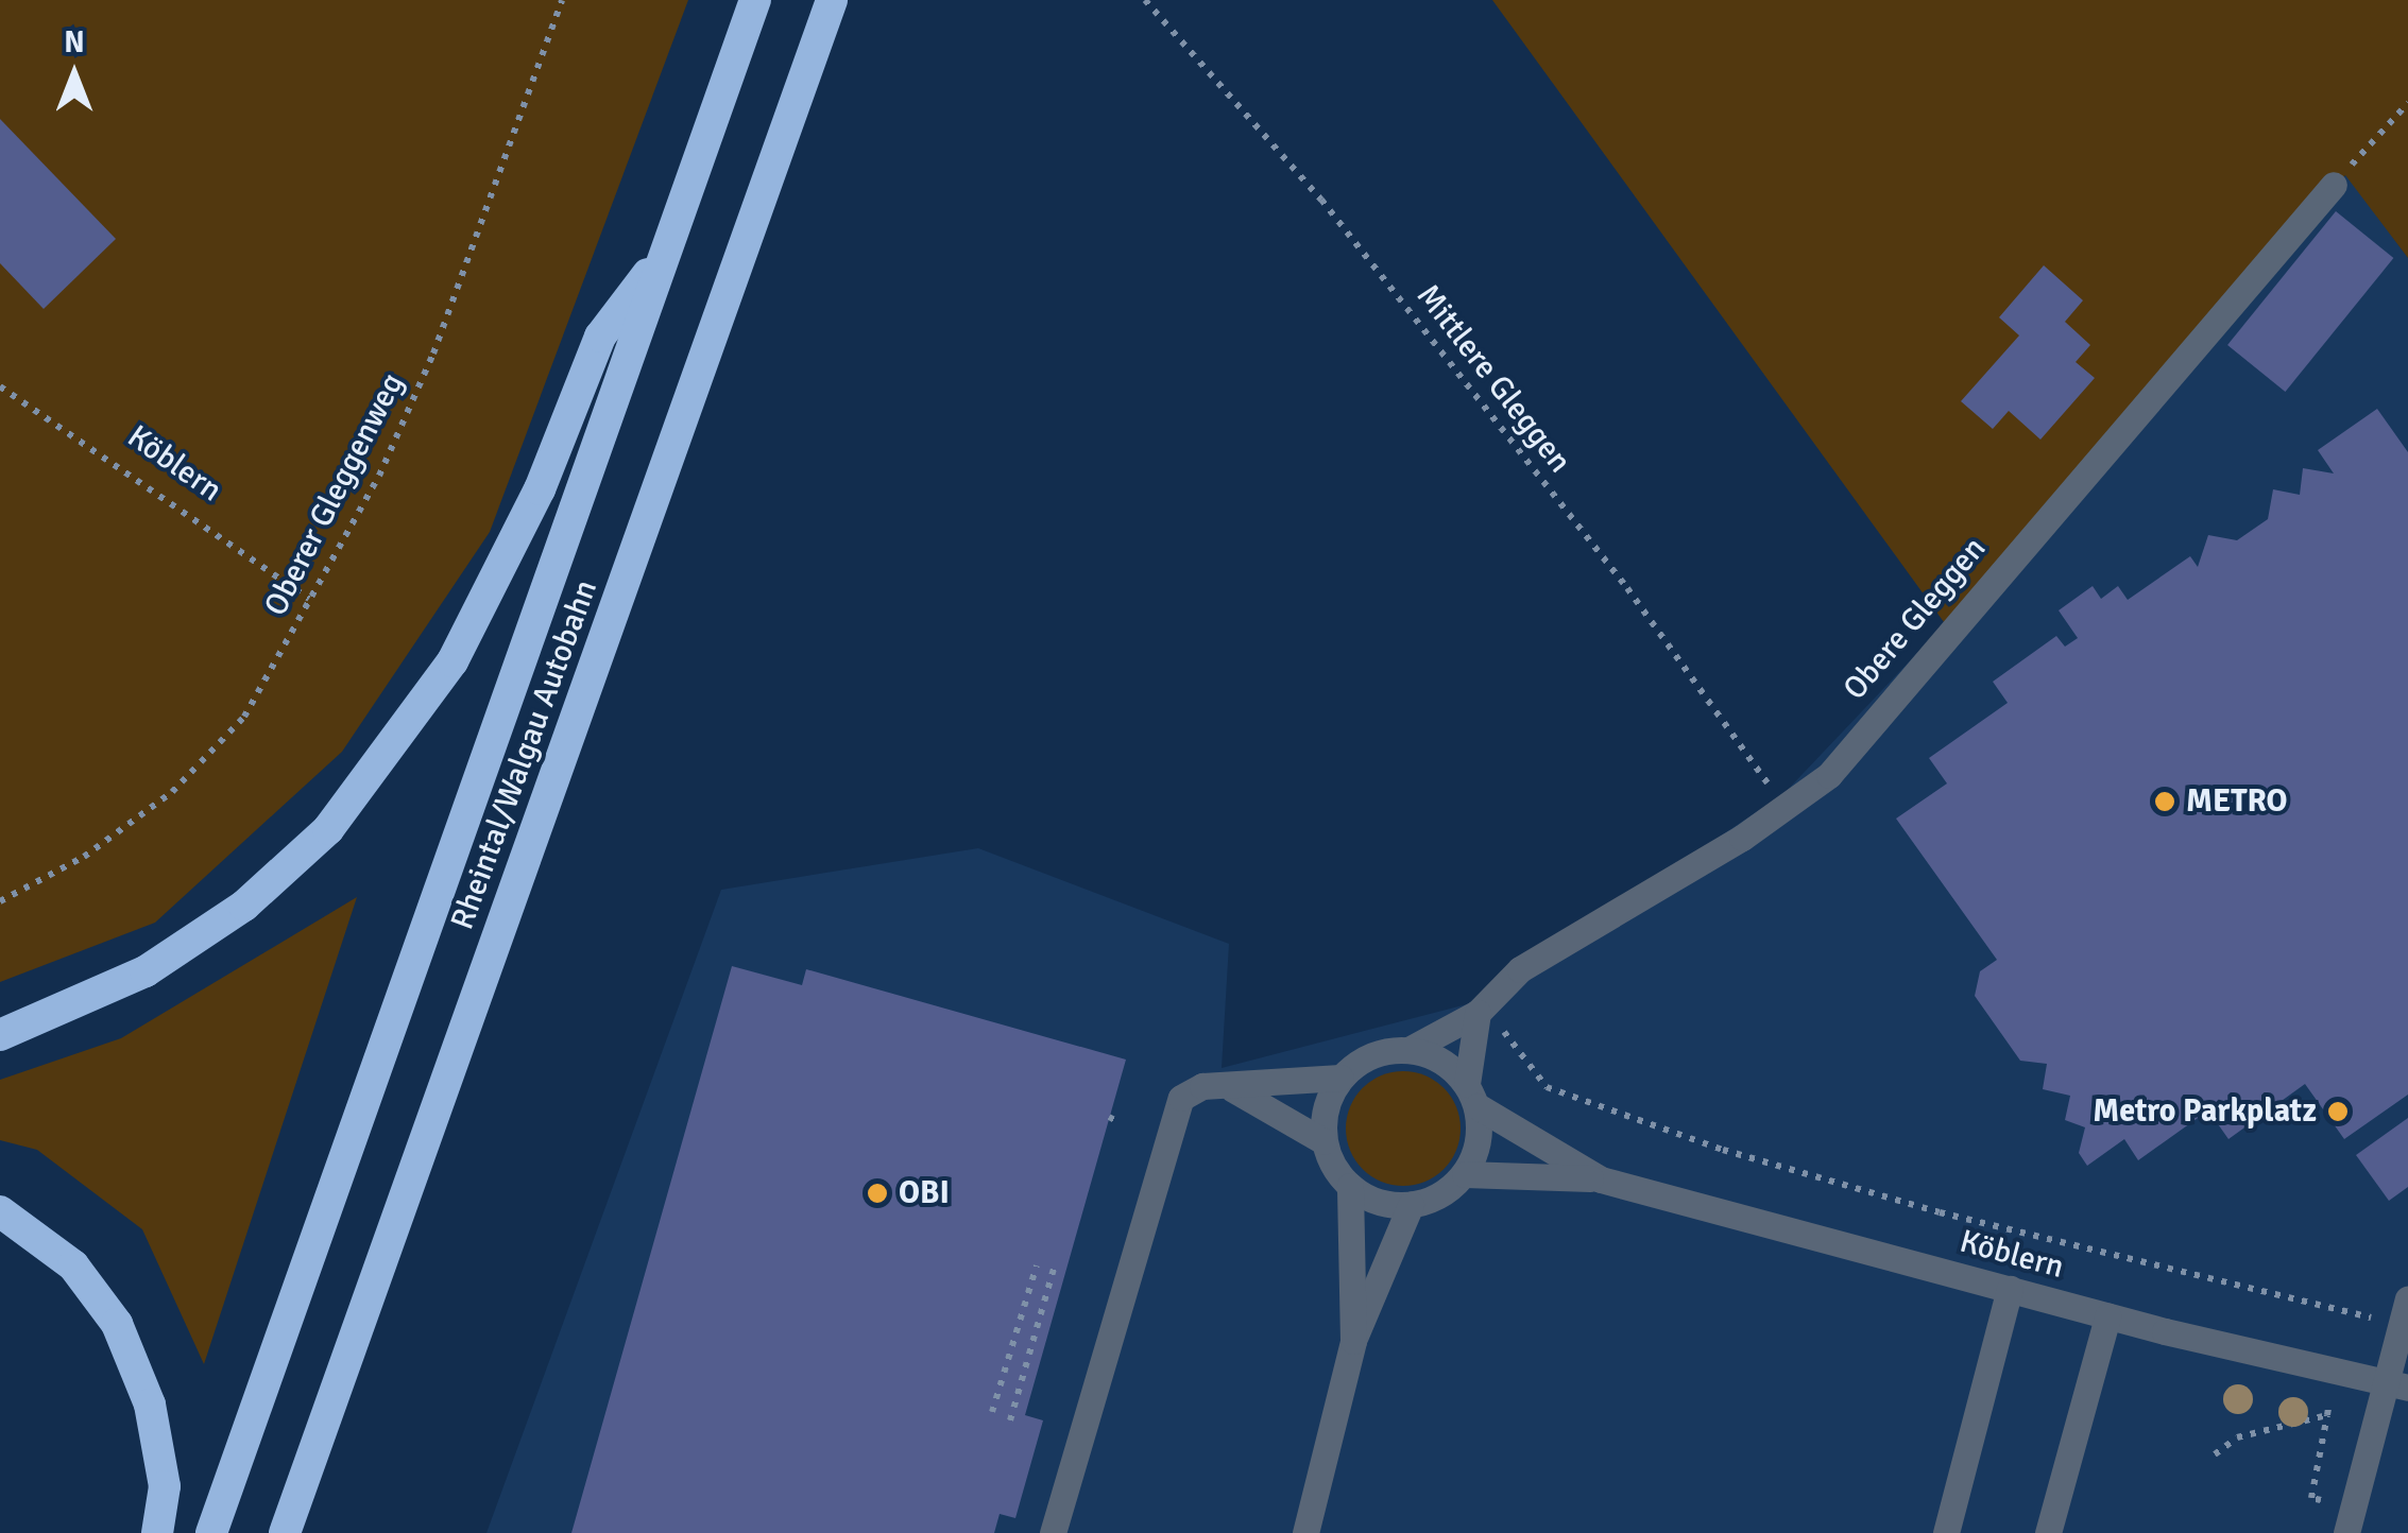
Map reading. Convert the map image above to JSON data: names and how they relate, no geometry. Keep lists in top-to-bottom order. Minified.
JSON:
{"streets":{"highway":["Rheintal/Walgau Autobahn"],"street":["Köblern","Obere Gleggen"],"path":["Mittlere Gleggen","Oberer Gleggenweg"]},"crossings":[["Mittlere Gleggen","Obere Gleggen"],["Köblern","Oberer Gleggenweg"],["Köblern","Obere Gleggen"]],"places":["METRO","Metro Parkplatz","OBI"],"north":"top"}
